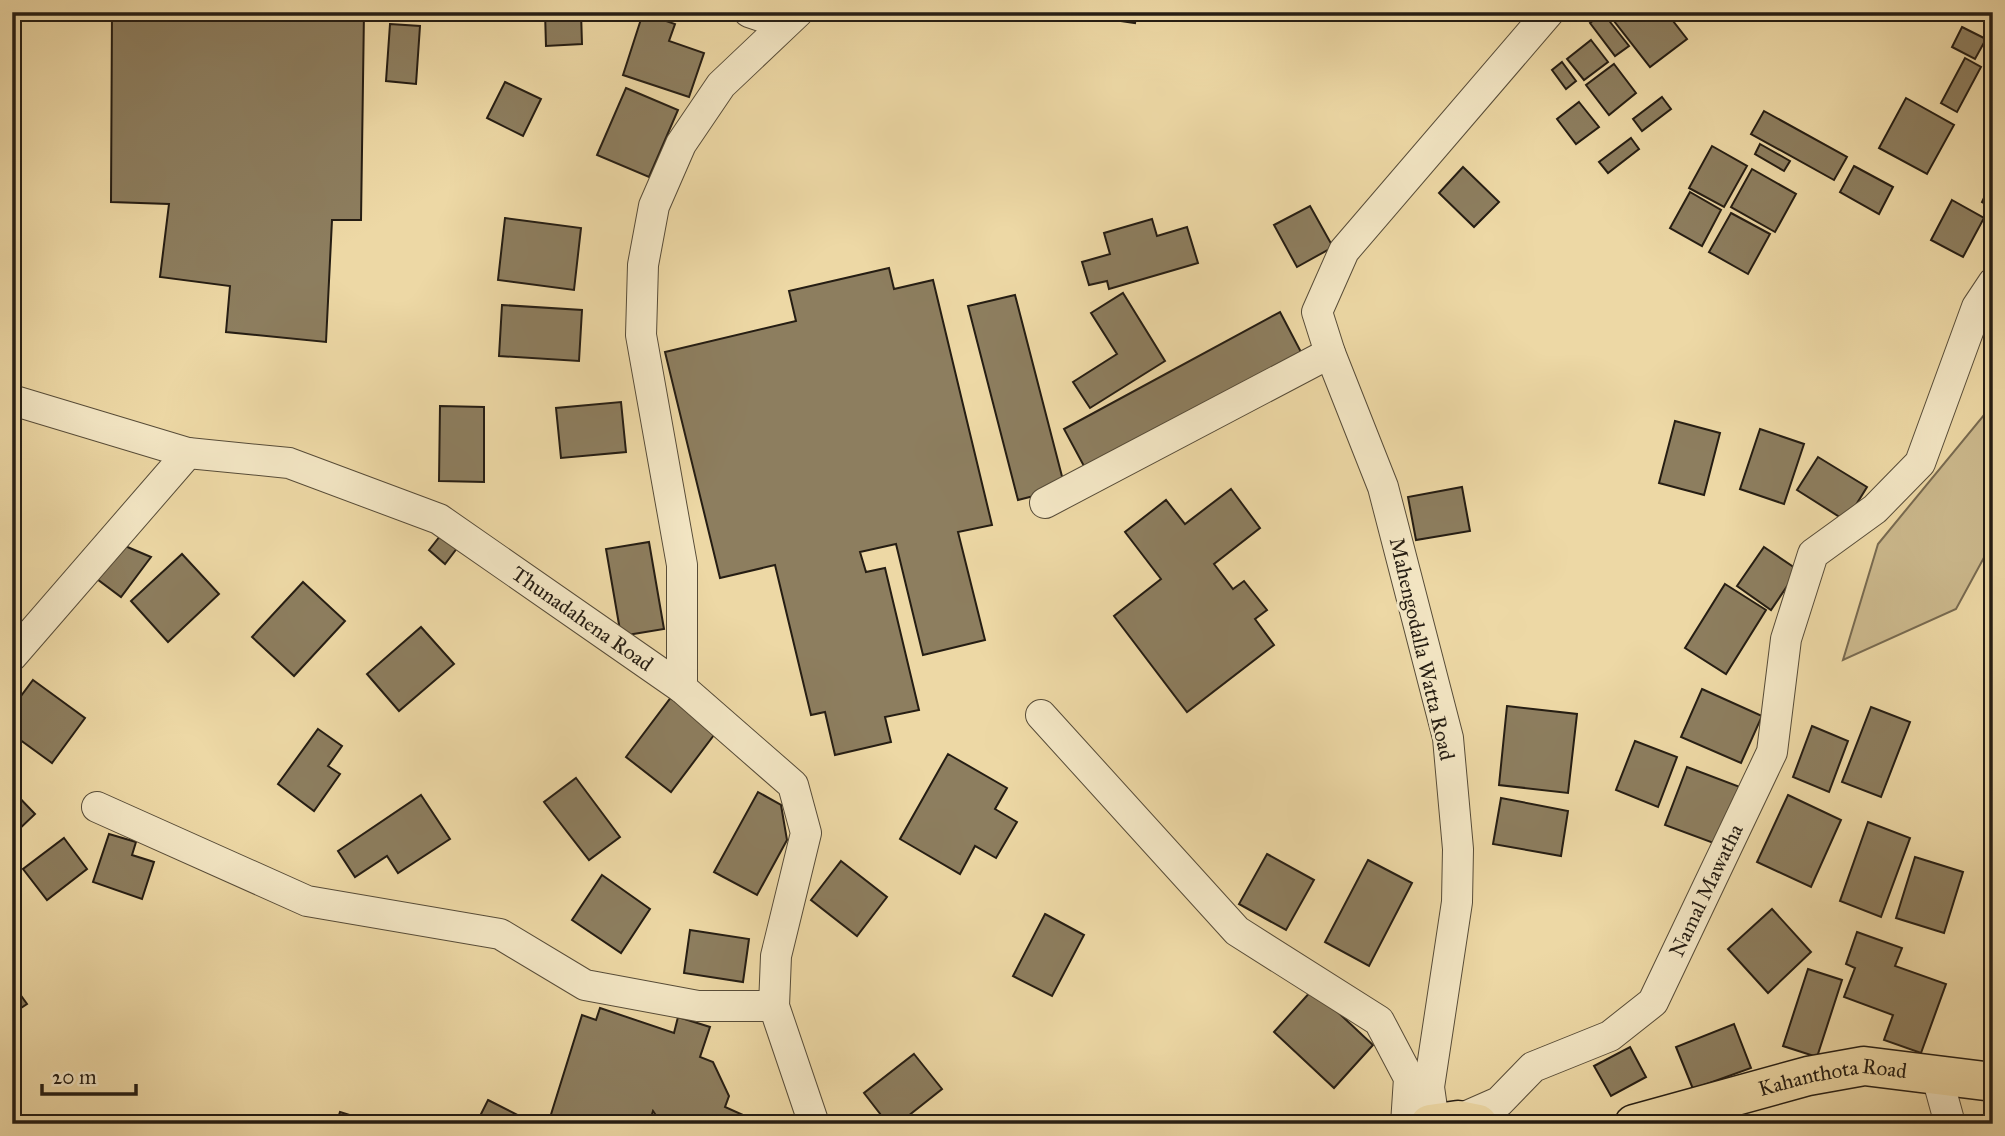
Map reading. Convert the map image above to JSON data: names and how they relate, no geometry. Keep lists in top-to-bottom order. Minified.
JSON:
{"streets":{"main road":["Kahanthota Road"],"street":["Thunadahena Road","Mahengodalla Watta Road","Namal Mawatha"]},"crossings":[["Mahengodalla Watta Road","Namal Mawatha"]],"scale_bar":"20 m"}
